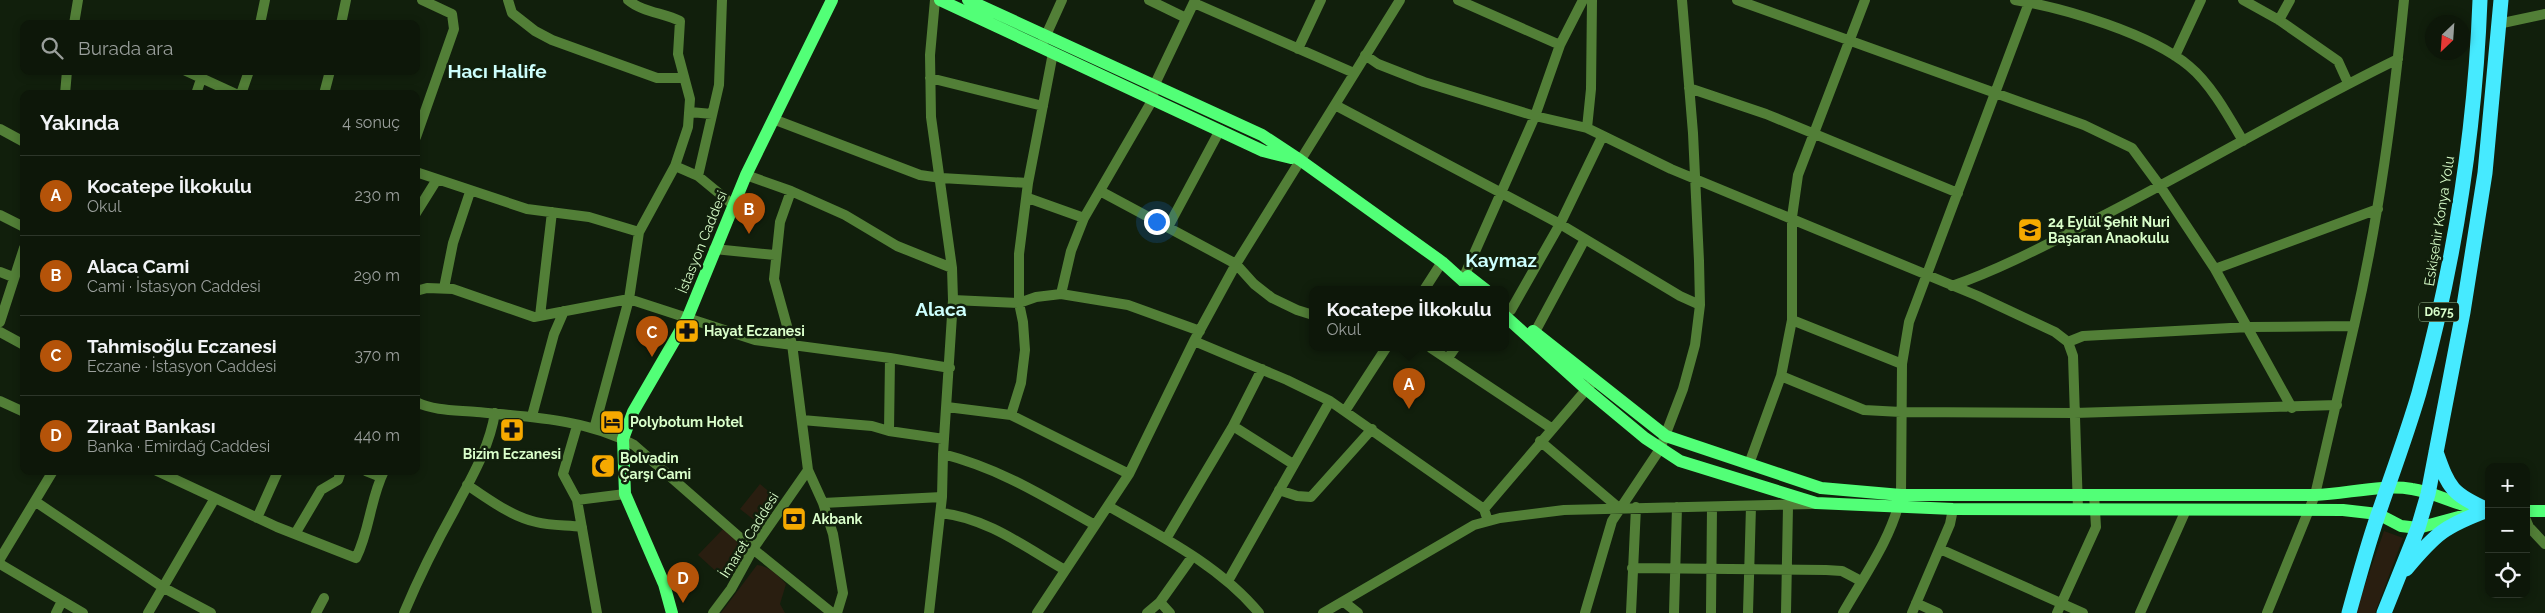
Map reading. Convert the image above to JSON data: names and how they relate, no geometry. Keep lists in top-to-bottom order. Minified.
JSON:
{"streets":{"highway":["Eskişehir Konya Yolu","D675"],"main road":["İstasyon Caddesi"],"street":["İmaret Caddesi"]},"districts":["Hacı Halife","Kaymaz","Alaca"],"places":{"school or university":["24 Eylül Şehit Nuri Başaran Anaokulu"],"pharmacy":["Hayat Eczanesi","Bizim Eczanesi"],"hotel":["Polybotum Hotel"],"mosque":["Bolvadin Çarşı Cami"],"bank":["Akbank"]},"north":"bottom left","page":{"search":"Burada ara","heading":["Yakında","4 sonuç"],"list":[{"mark":"A","name":"Kocatepe İlkokulu","note":"Okul","value":"230 m"},{"mark":"B","name":"Alaca Cami","note":"Cami · İstasyon Caddesi","value":"290 m"},{"mark":"C","name":"Tahmisoğlu Eczanesi","note":"Eczane · İstasyon Caddesi","value":"370 m"},{"mark":"D","name":"Ziraat Bankası","note":"Banka · Emirdağ Caddesi","value":"440 m"}],"pins":["B","C","A","D"],"popup":["Kocatepe İlkokulu","Okul"],"map_buttons":["+","−"]}}
